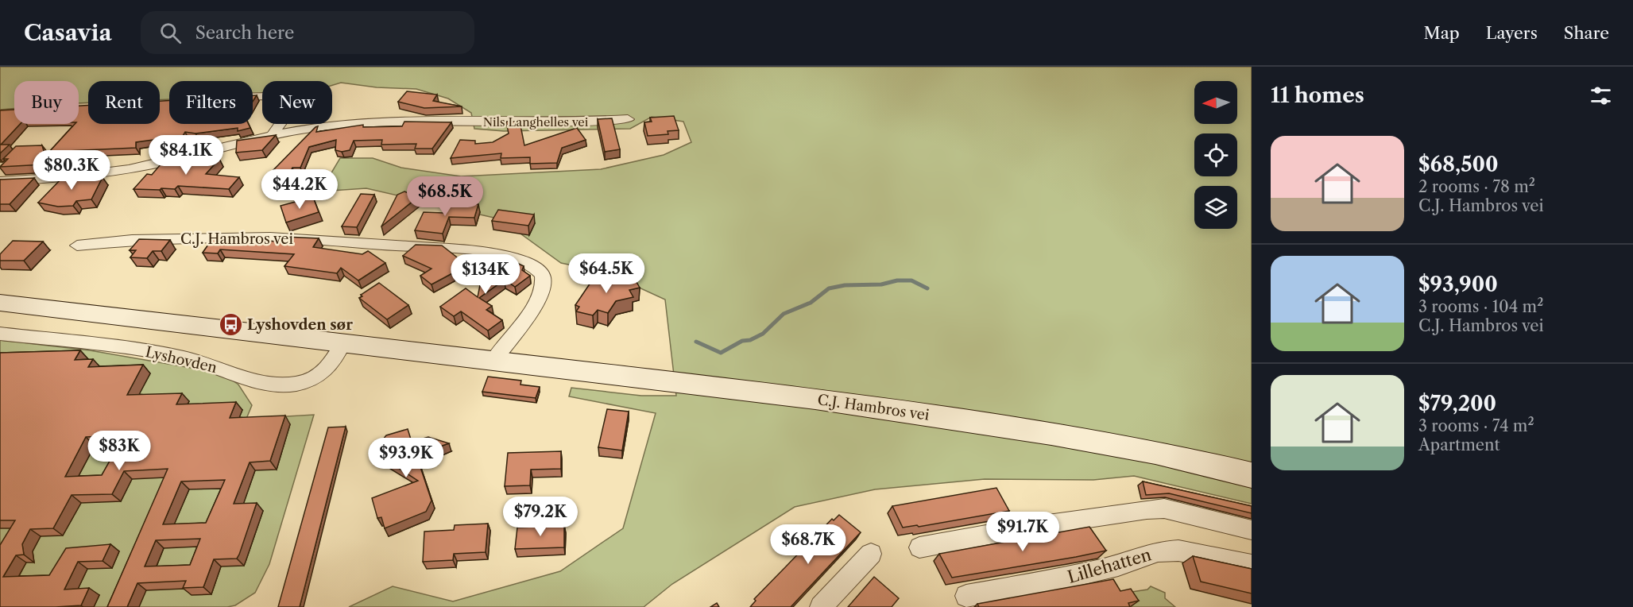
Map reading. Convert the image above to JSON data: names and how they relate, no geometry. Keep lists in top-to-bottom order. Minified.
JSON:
{"streets":{"main road":["C.J. Hambros vei"],"street":["Nils Langhelles vei","Lyshovden","Lillehatten"]},"crossings":[["C.J. Hambros vei","Lyshovden"]],"places":{"bus stop":["Lyshovden sør"]},"north":"left","page":{"header":"Casavia","search":"Search here","nav":["Map","Layers","Share"],"heading":"11 homes","chip":["Buy","Rent","Filters","New"],"list":[{"name":"$68,500","note":"2 rooms · 78 m² · C.J. Hambros vei"},{"name":"$93,900","note":"3 rooms · 104 m² · C.J. Hambros vei"},{"name":"$79,200","note":"3 rooms · 74 m² · Apartment"}],"price":["$84.1K","$80.3K","$44.2K","$68.5K","$64.5K","$134K","$83K","$93.9K","$79.2K","$91.7K","$68.7K"]}}
